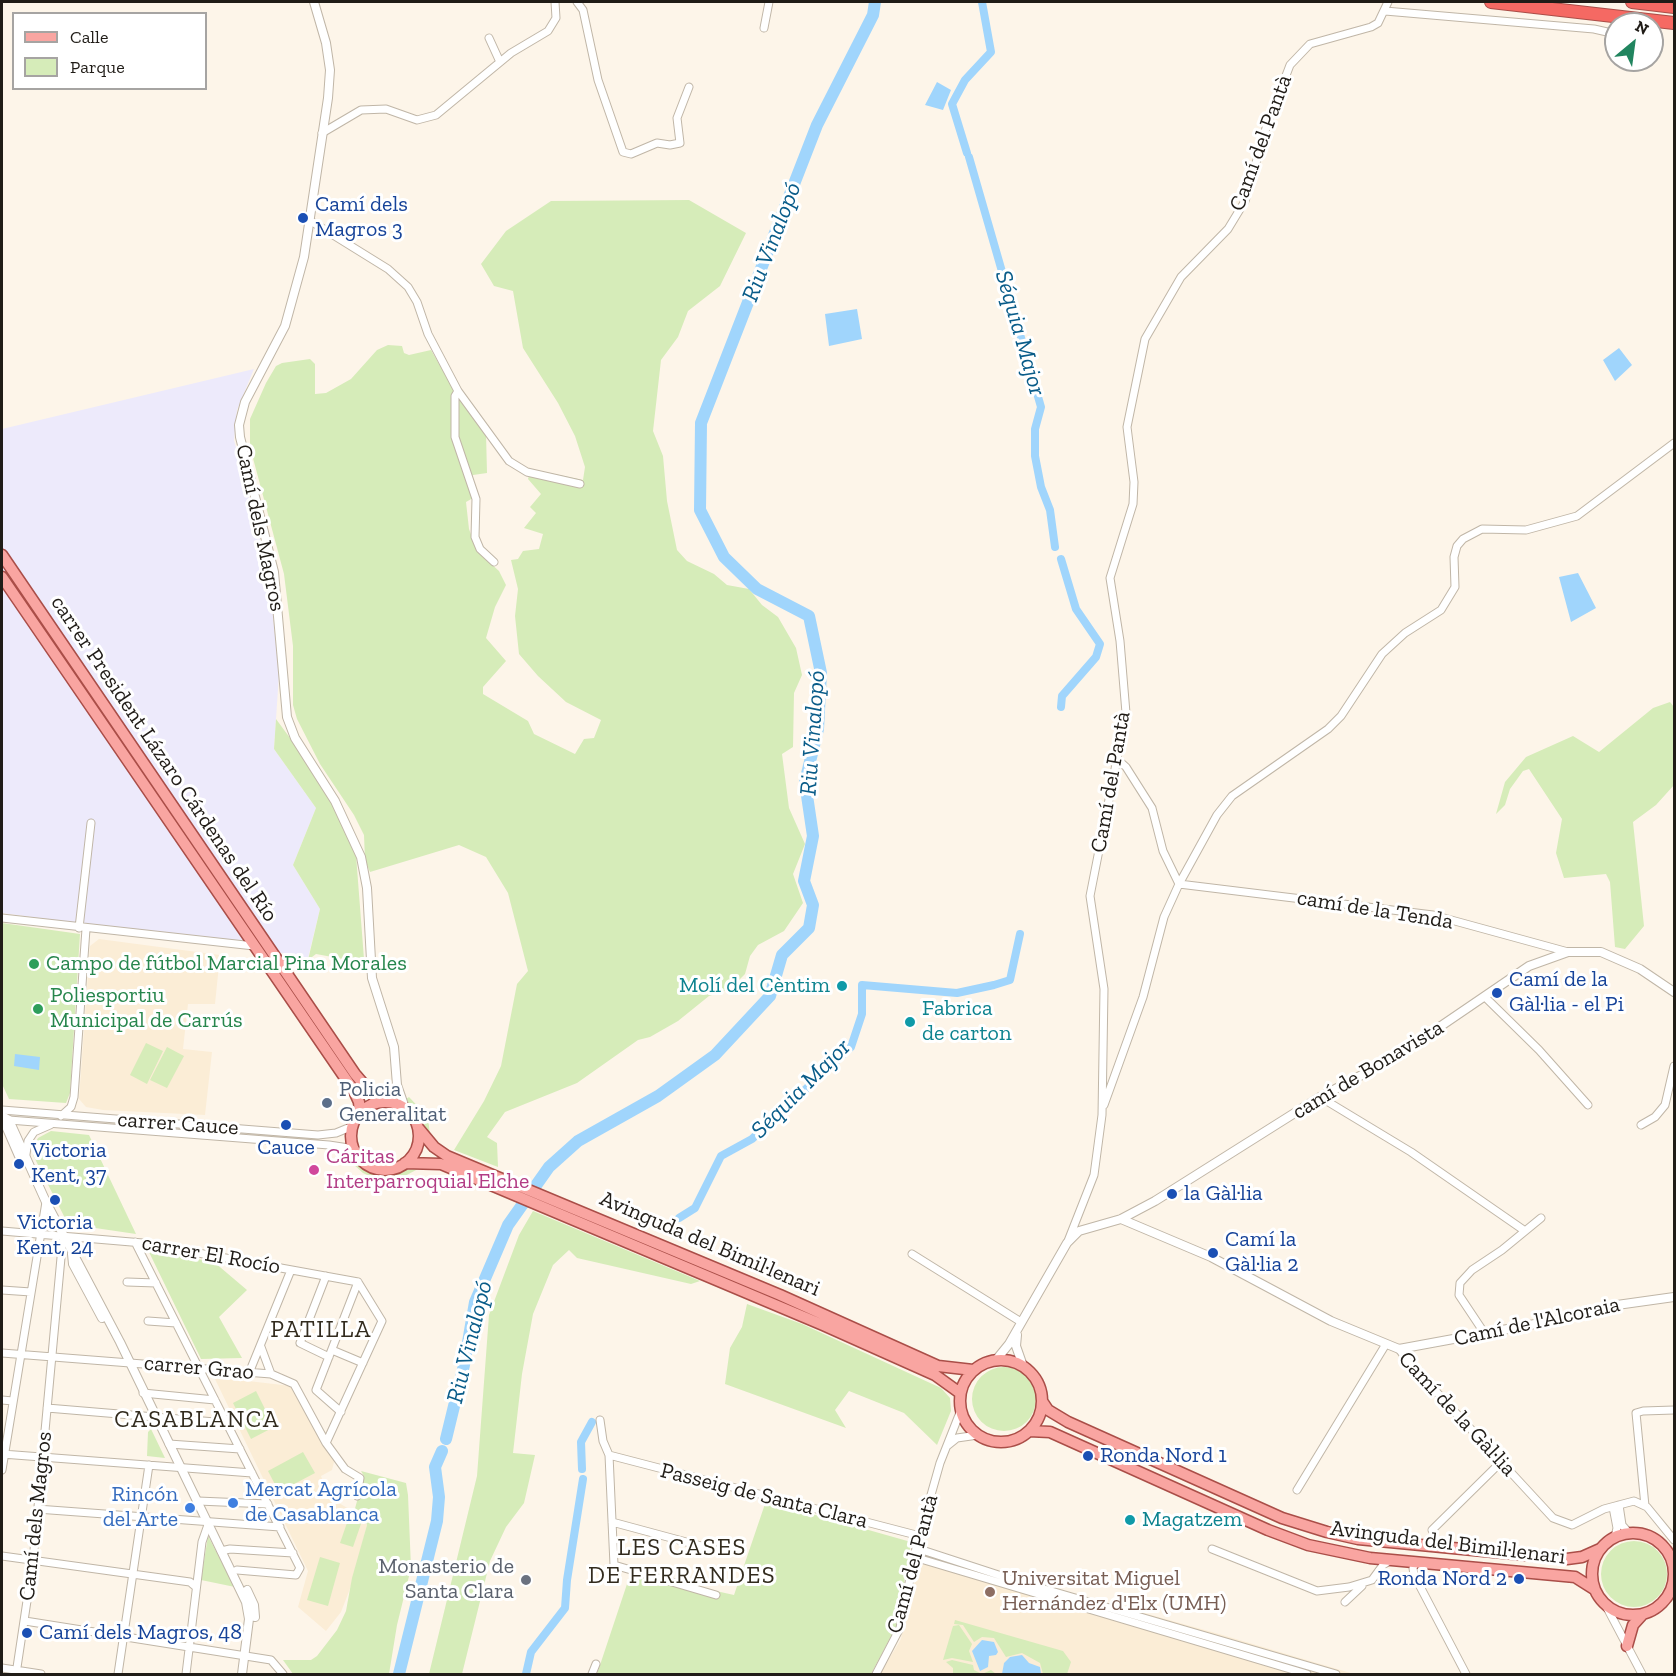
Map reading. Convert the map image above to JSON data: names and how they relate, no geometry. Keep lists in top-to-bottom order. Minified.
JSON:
{"streets":{"main road":["carrer President Lázaro Cárdenas del Río","Avinguda del Bimil·lenari"],"street":["Camí del Pantà","Camí dels Magros","camí de la Tenda","camí de Bonavista","carrer Cauce","carrer El Rocío","Camí de l'Alcoraia","carrer Grao","Camí de la Gàl·lia","Passeig de Santa Clara"]},"crossings":[["Camí del Pantà","camí de Bonavista"],["Camí del Pantà","Avinguda del Bimil·lenari"],["Camí del Pantà","Passeig de Santa Clara"],["Camí dels Magros","carrer President Lázaro Cárdenas del Río"],["Camí dels Magros","carrer Cauce"],["Camí dels Magros","Avinguda del Bimil·lenari"],["Camí dels Magros","carrer El Rocío"],["Camí dels Magros","carrer Grao"],["carrer President Lázaro Cárdenas del Río","carrer Cauce"],["carrer President Lázaro Cárdenas del Río","Avinguda del Bimil·lenari"],["camí de la Tenda","camí de Bonavista"],["camí de Bonavista","Camí de la Gàl·lia"],["carrer Cauce","Avinguda del Bimil·lenari"],["Camí de l'Alcoraia","Camí de la Gàl·lia"]],"districts":["PATILLA","CASABLANCA","LES CASES DE FERRANDES"],"water":["Riu Vinalopó","Séquia Major"],"places":["Camí dels Magros 3","Campo de fútbol Marcial Pina Morales","Molí del Cèntim","Camí de la Gàl·lia - el Pi","Poliesportiu Municipal de Carrús","Fabrica de carton","Policia Generalitat","Cauce","Victoria Kent, 37","Cáritas Interparroquial Elche","la Gàl·lia","Victoria Kent, 24","Camí la Gàl·lia 2","Ronda Nord 1","Mercat Agrícola de Casablanca","Rincón del Arte","Magatzem","Ronda Nord 2","Monasterio de Santa Clara","Universitat Miguel Hernández d'Elx (UMH)","Camí dels Magros, 48"],"legend":["Calle","Parque"],"north":"top right"}
